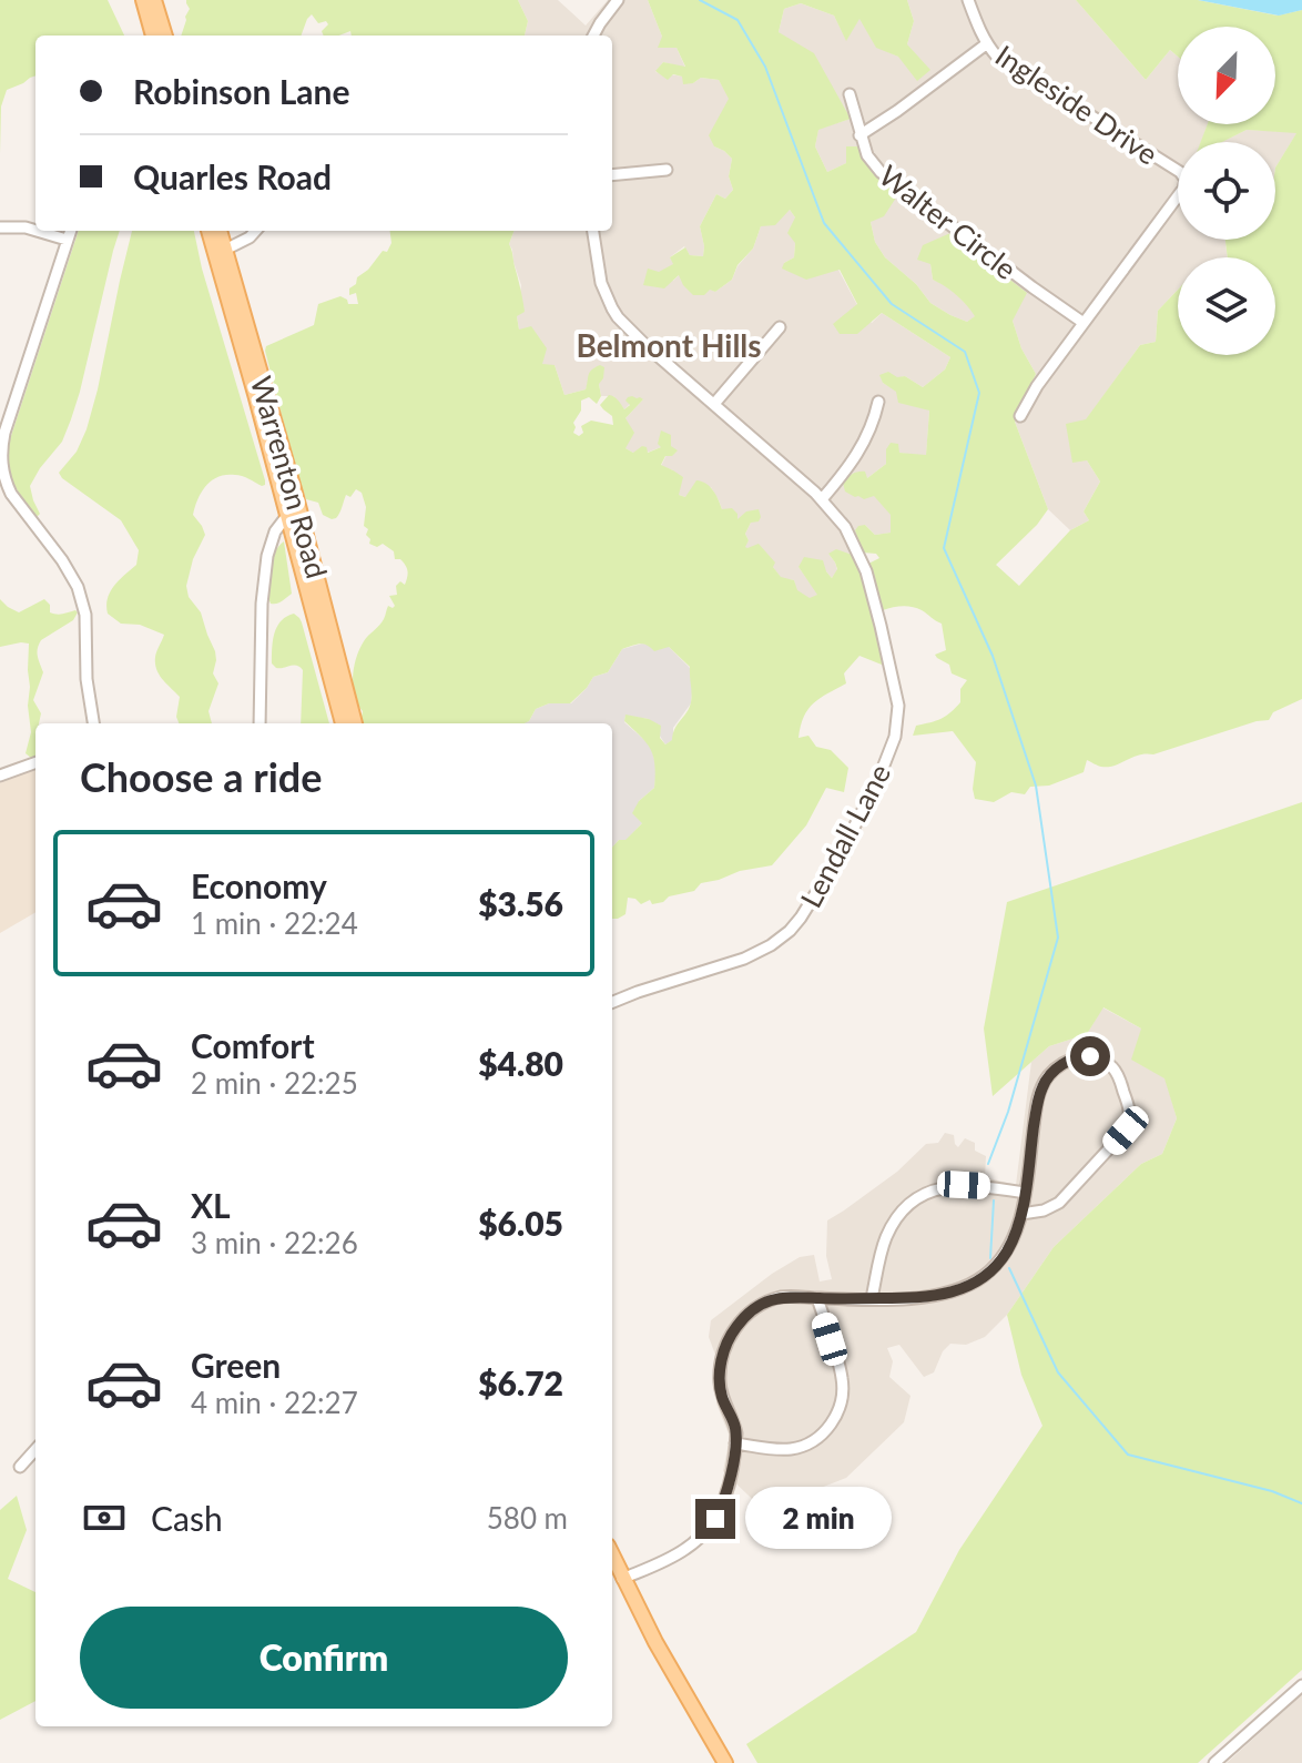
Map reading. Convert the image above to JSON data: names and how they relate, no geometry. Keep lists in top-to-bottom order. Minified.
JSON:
{"streets":{"main road":["Warrenton Road"],"street":["Ingleside Drive","Walter Circle","Lendall Lane"]},"crossings":[["Ingleside Drive","Walter Circle"]],"districts":["Belmont Hills"],"north":"bottom left","page":{"banner":["Robinson Lane","Quarles Road"],"heading":"Choose a ride","list":[{"name":"Economy","note":"1 min · 22:24","value":"$3.56"},{"name":"Comfort","note":"2 min · 22:25","value":"$4.80"},{"name":"XL","note":"3 min · 22:26","value":"$6.05"},{"name":"Green","note":"4 min · 22:27","value":"$6.72"}],"pay":["Cash","580 m"],"bubble":"2 min","buttons":"Confirm"}}
